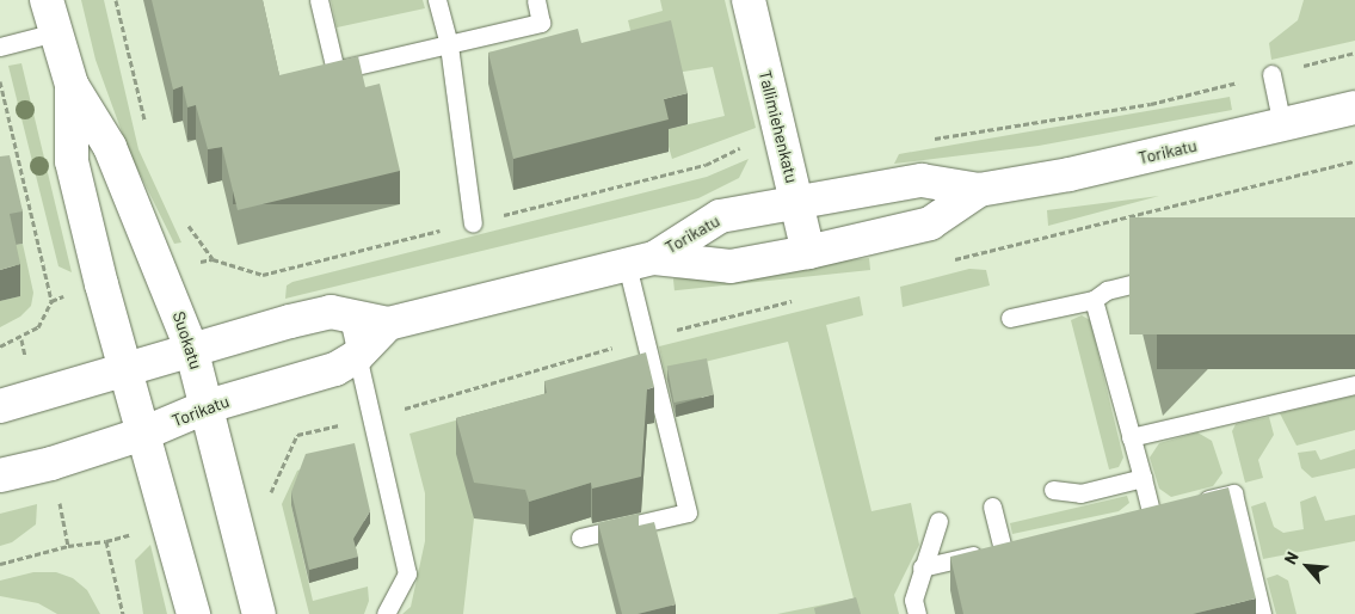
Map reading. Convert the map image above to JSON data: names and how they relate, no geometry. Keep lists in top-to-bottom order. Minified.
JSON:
{"streets":{"street":["Tallimiehenkatu","Torikatu","Suokatu"]},"crossings":[["Tallimiehenkatu","Torikatu"],["Torikatu","Suokatu"]],"north":"top left"}
